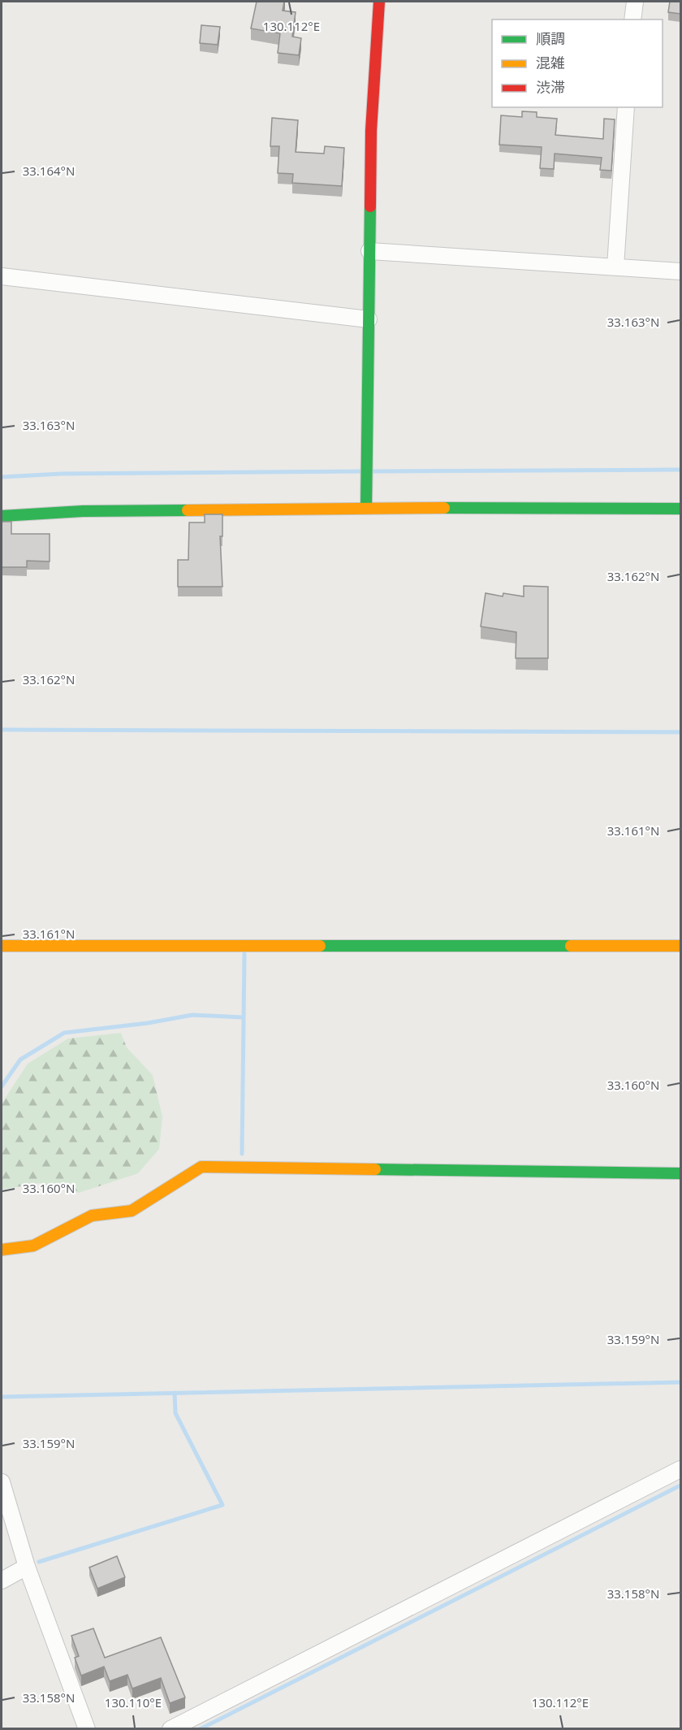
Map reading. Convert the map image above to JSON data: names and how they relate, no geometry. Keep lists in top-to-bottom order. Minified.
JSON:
{"legend":["順調","混雑","渋滞"],"coordinates":["130.112°E","33.164°N","33.163°N","33.162°N","33.161°N","33.160°N","33.159°N","33.158°N","130.110°E"]}
